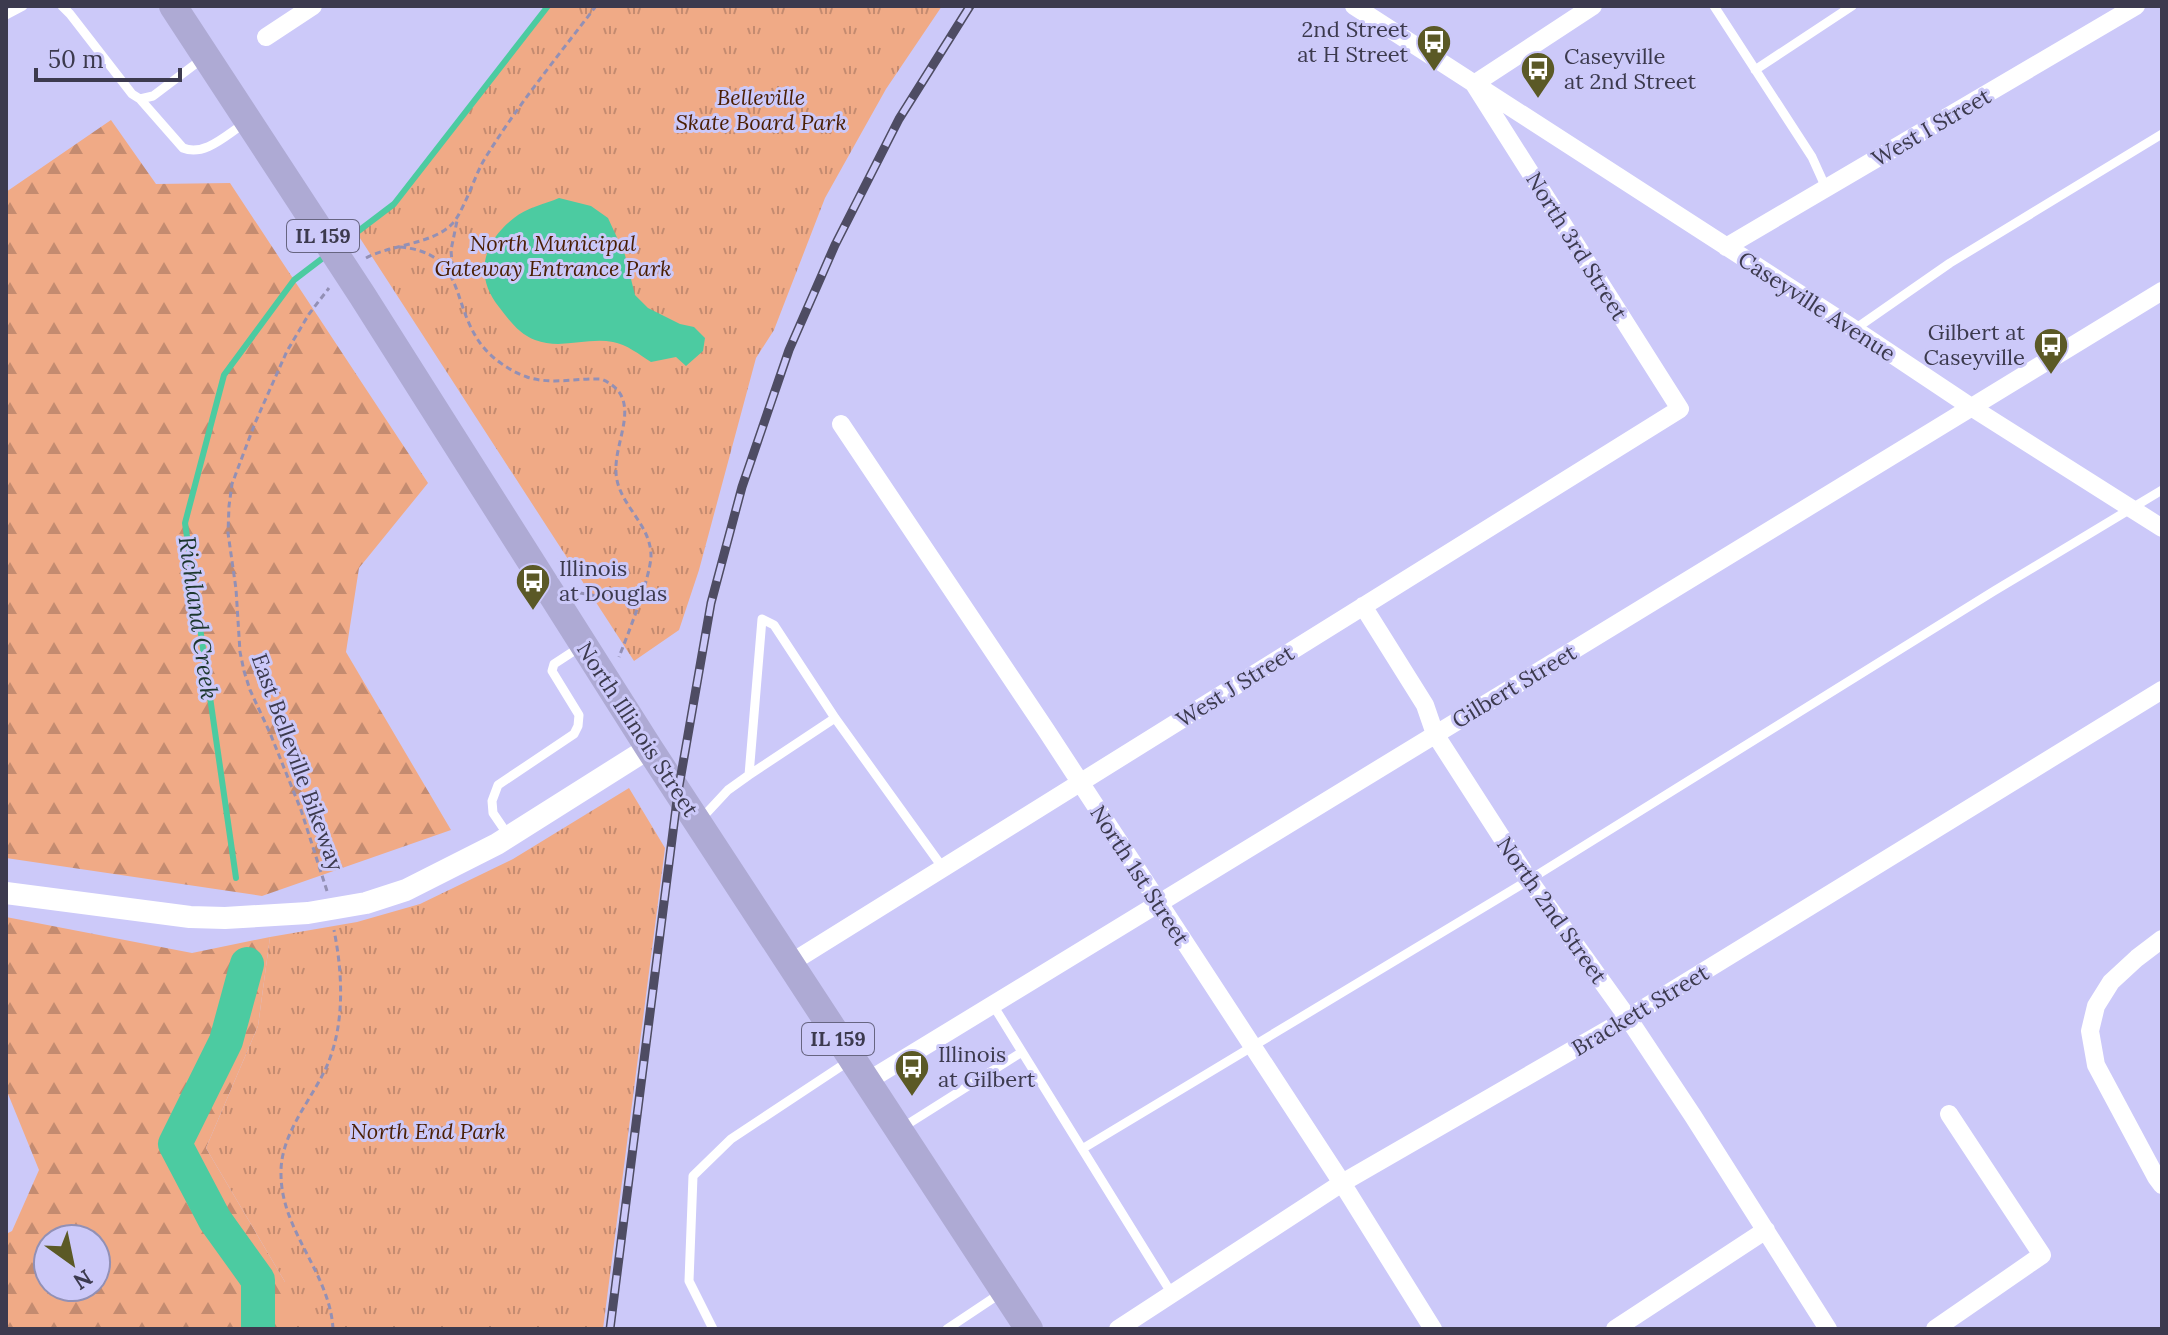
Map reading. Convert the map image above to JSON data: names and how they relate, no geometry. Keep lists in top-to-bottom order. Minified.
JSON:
{"streets":{"main road":["IL 159","North Illinois Street"],"street":["West I Street","North 3rd Street","Caseyville Avenue","West J Street","Gilbert Street","North 1st Street","North 2nd Street","Brackett Street"],"path":["East Belleville Bikeway"]},"crossings":[["West I Street","Caseyville Avenue"],["North 3rd Street","Caseyville Avenue"],["North 3rd Street","West J Street"],["Caseyville Avenue","Gilbert Street"],["West J Street","North Illinois Street"],["West J Street","North 1st Street"],["West J Street","North 2nd Street"],["Gilbert Street","North Illinois Street"],["Gilbert Street","North 1st Street"],["Gilbert Street","North 2nd Street"],["North 1st Street","Brackett Street"],["North 2nd Street","Brackett Street"]],"water":["Richland Creek"],"parks":["Belleville Skate Board Park","North Municipal Gateway Entrance Park","North End Park"],"places":{"bus stop":["2nd Street at H Street","Caseyville at 2nd Street","Gilbert at Caseyville","Illinois at Douglas","Illinois at Gilbert"]},"scale_bar":"50 m","north":"bottom right"}
